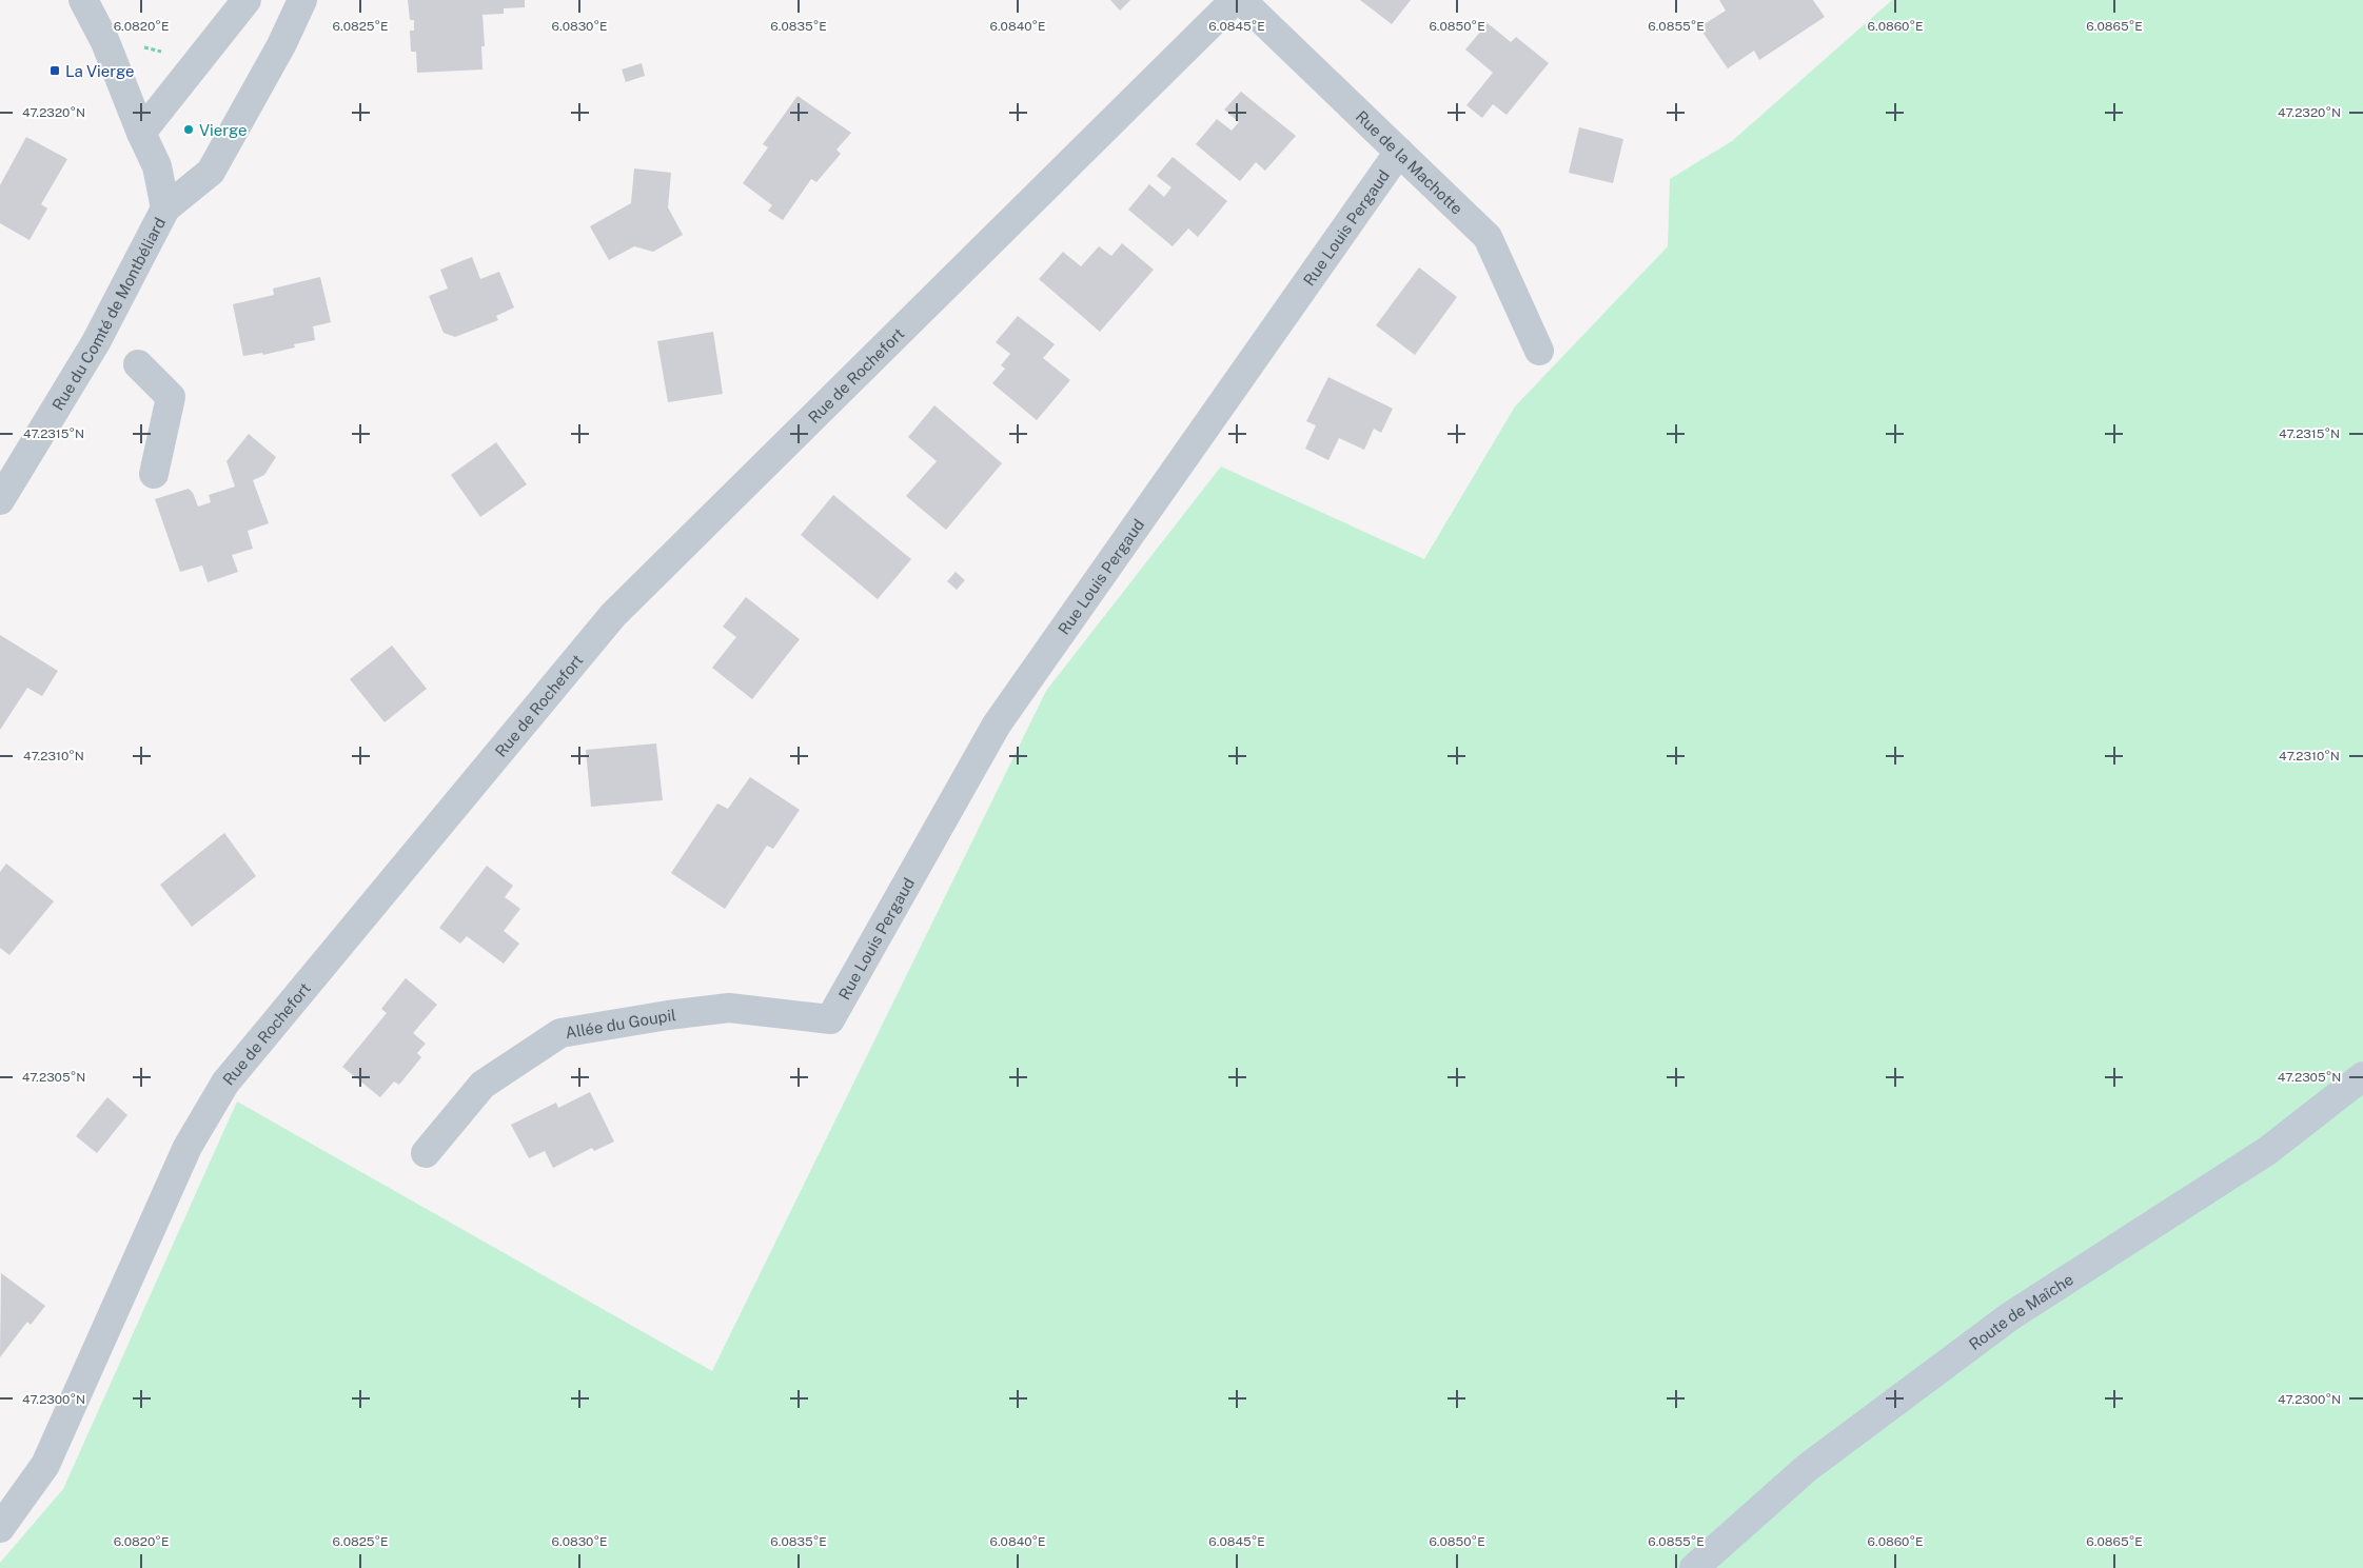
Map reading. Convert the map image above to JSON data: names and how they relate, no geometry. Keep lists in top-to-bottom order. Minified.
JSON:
{"streets":{"main road":["Route de Maîche"],"street":["Rue de la Machotte","Rue Louis Pergaud","Rue du Comté de Montbéliard","Rue de Rochefort","Allée du Goupil"]},"crossings":[["Rue de la Machotte","Rue Louis Pergaud"],["Rue Louis Pergaud","Allée du Goupil"]],"places":{"transit":["La Vierge"],"other":["Vierge"]},"coordinates":["6.0820°E","6.0825°E","6.0830°E","6.0835°E","6.0840°E","6.0845°E","6.0850°E","6.0855°E","6.0860°E","6.0865°E","47.2320°N","47.2315°N","47.2310°N","47.2305°N","47.2300°N"]}
